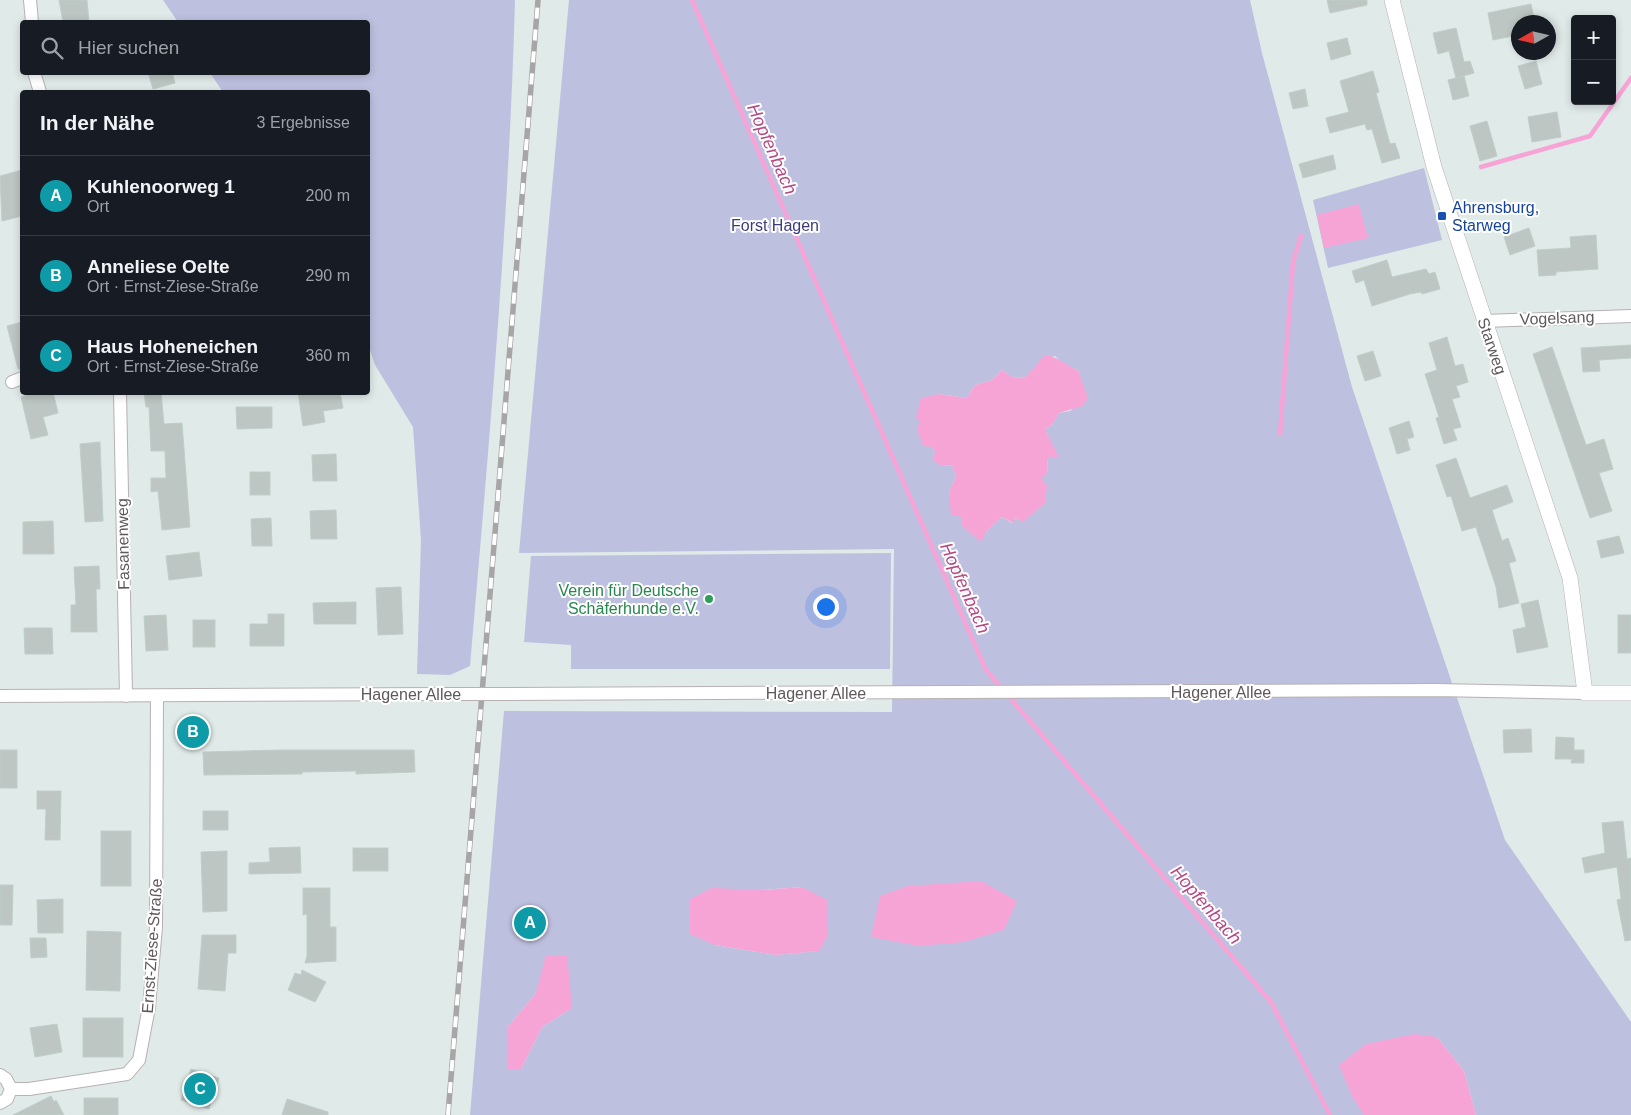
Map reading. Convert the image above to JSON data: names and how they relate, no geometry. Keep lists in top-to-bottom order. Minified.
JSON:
{"streets":{"street":["Vogelsang","Starweg","Fasanenweg","Hagener Allee","Ernst-Ziese-Straße"]},"crossings":[["Vogelsang","Starweg"],["Starweg","Hagener Allee"],["Fasanenweg","Hagener Allee"],["Hagener Allee","Ernst-Ziese-Straße"]],"water":["Hopfenbach"],"parks":["Forst Hagen"],"places":{"transit":["Ahrensburg, Starweg"],"other":["Verein für Deutsche Schäferhunde e.V."]},"north":"left","page":{"map_buttons":["+","−"],"search":"Hier suchen","heading":["In der Nähe","3 Ergebnisse"],"list":[{"mark":"A","name":"Kuhlenoorweg 1","note":"Ort","value":"200 m"},{"mark":"B","name":"Anneliese Oelte","note":"Ort · Ernst-Ziese-Straße","value":"290 m"},{"mark":"C","name":"Haus Hoheneichen","note":"Ort · Ernst-Ziese-Straße","value":"360 m"}],"pins":["B","A","C"]}}
